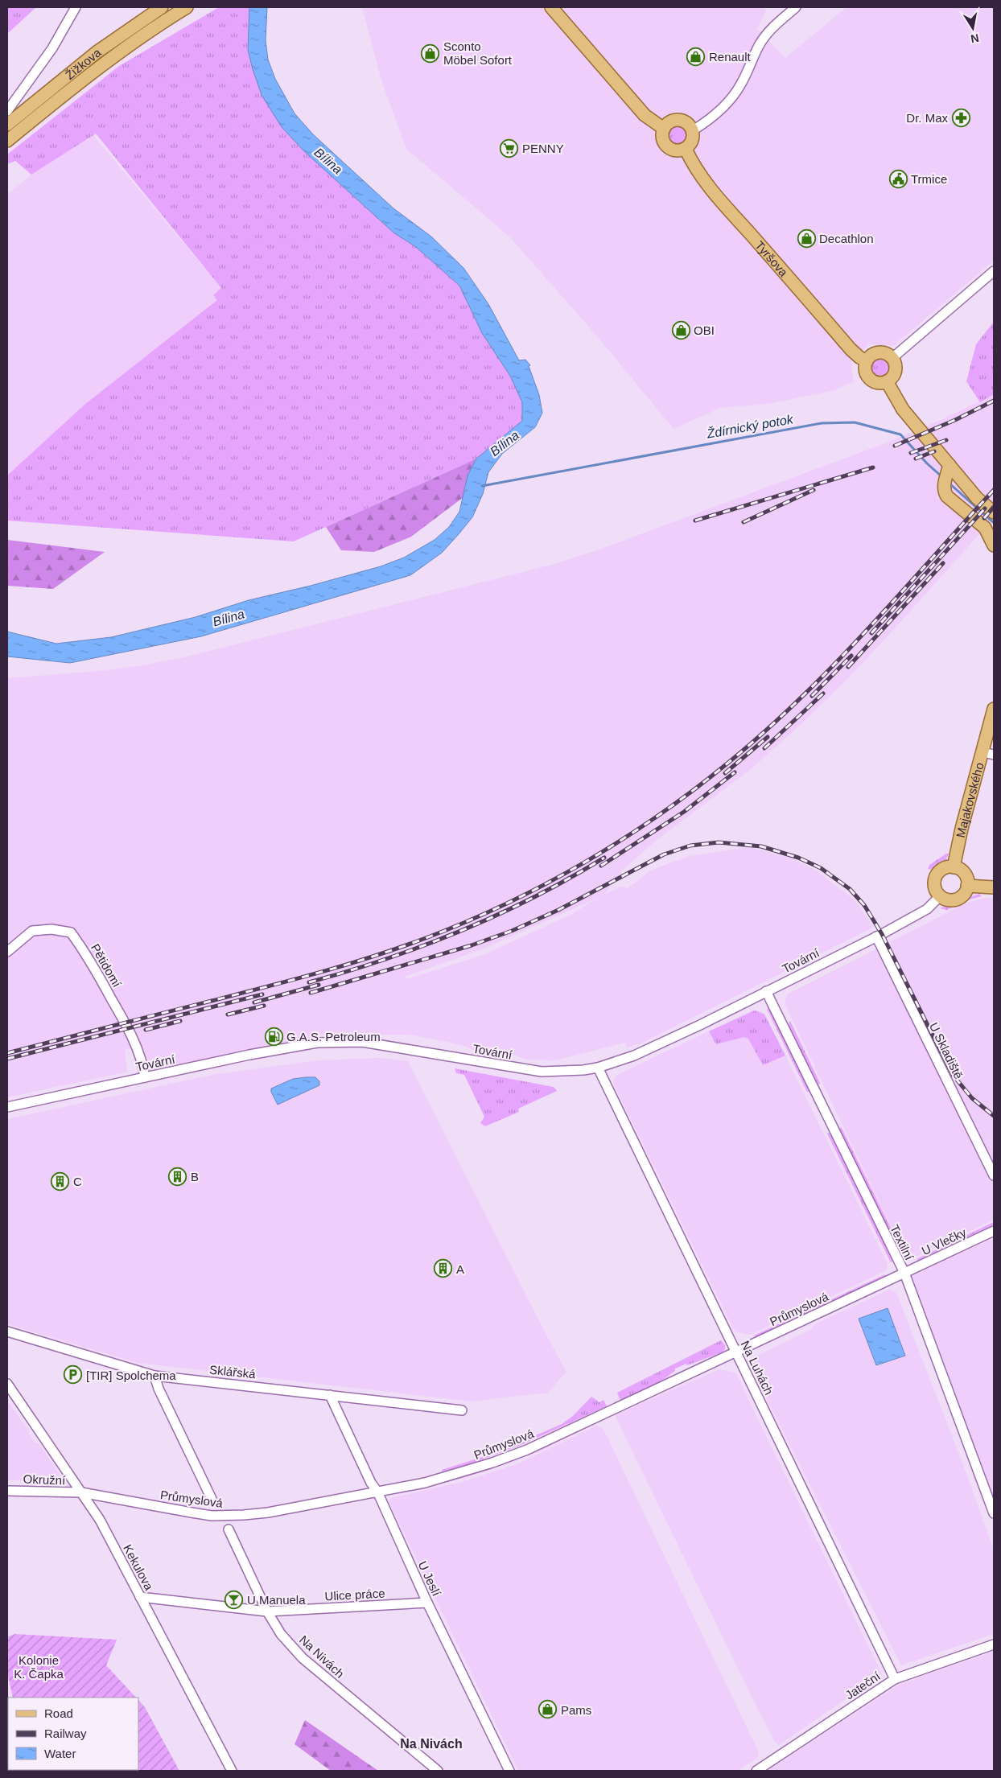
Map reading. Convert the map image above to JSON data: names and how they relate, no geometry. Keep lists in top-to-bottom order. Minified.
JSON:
{"streets":{"main road":["Žižkova","Tyršova","Majakovského"],"street":["Tovární","Pětidomí","U Skladiště","U Vlečky","Textilní","Průmyslová","Na Luhách","Sklářská","Okružní","Kekulova","U Jeslí","Ulice práce","Na Nivách","Jateční"]},"crossings":[["Majakovského","Tovární"],["Tovární","Pětidomí"],["Tovární","U Skladiště"],["Tovární","Textilní"],["Tovární","Na Luhách"],["U Vlečky","Textilní"],["U Vlečky","Průmyslová"],["Textilní","Průmyslová"],["Průmyslová","Na Luhách"],["Průmyslová","Okružní"],["Průmyslová","Kekulova"],["Průmyslová","U Jeslí"],["Na Luhách","Jateční"],["Sklářská","U Jeslí"],["Okružní","Kekulova"],["Kekulova","Ulice práce"],["U Jeslí","Ulice práce"],["Ulice práce","Na Nivách"]],"districts":["Na Nivách"],"water":["Bílina","Ždírnický potok"],"parks":["Kolonie K. Čapka"],"places":{"shop":["Sconto Möbel Sofort","Renault","Decathlon","OBI","Pams"],"pharmacy":["Dr. Max"],"supermarket":["PENNY"],"public building":["Trmice"],"fuel station":["G.A.S. Petroleum"],"building":["B","C","A"],"parking":["[TIR] Spolchema"],"bar":["U Manuela"]},"legend":["Road","Railway","Water"],"north":"bottom"}
